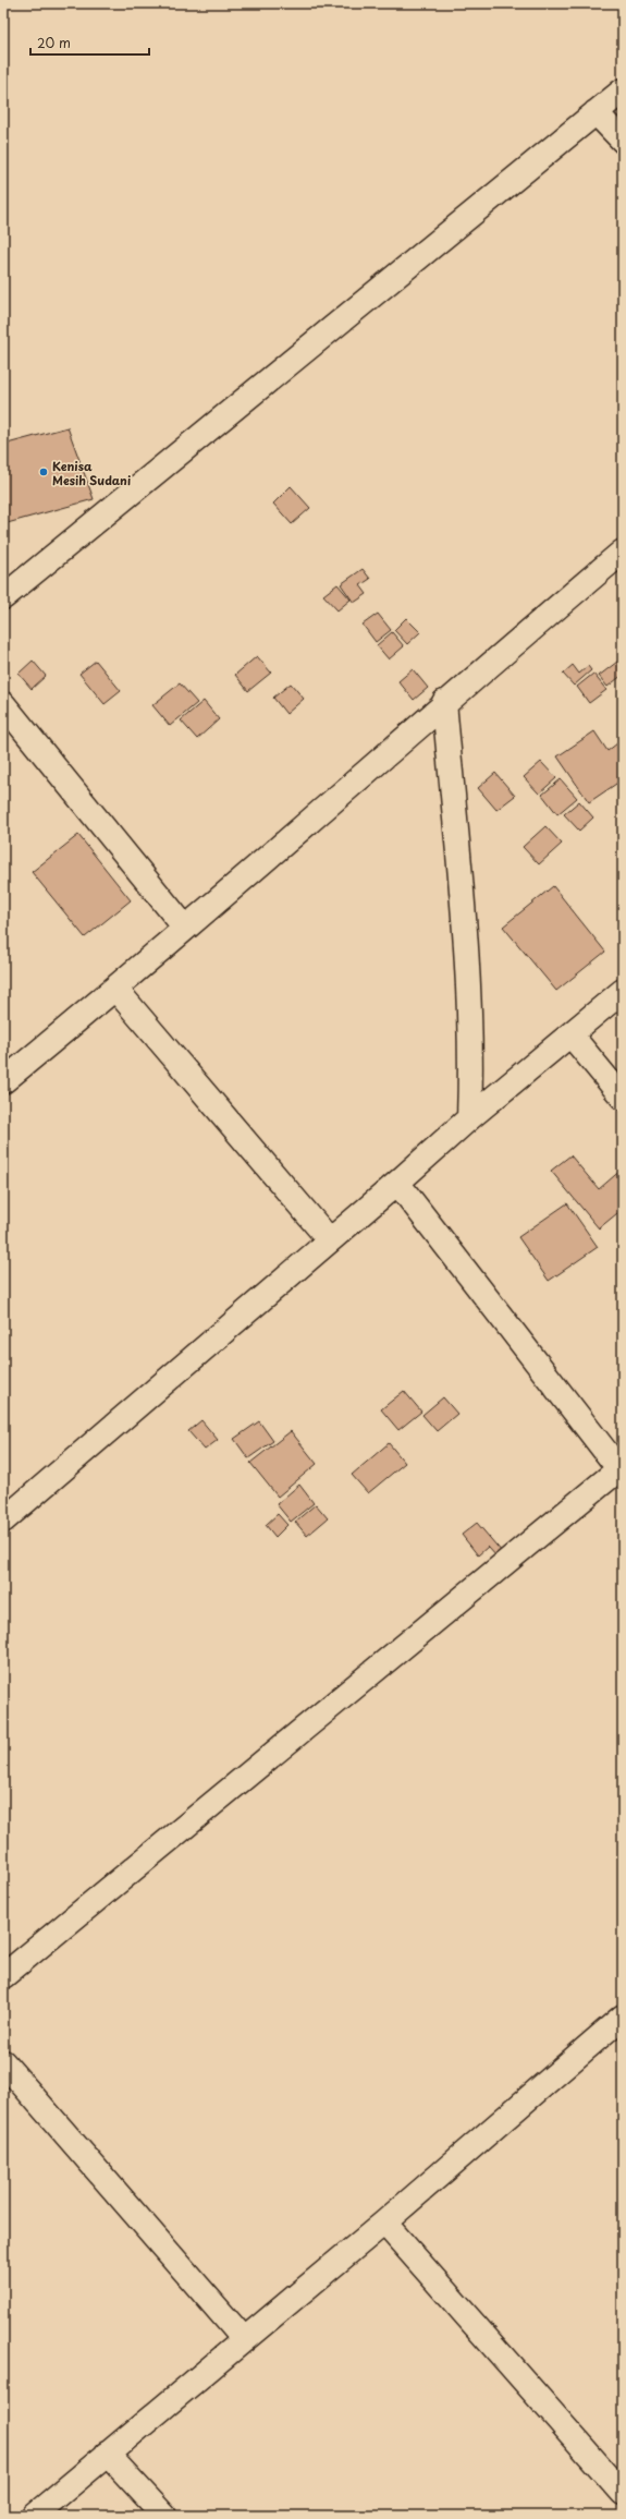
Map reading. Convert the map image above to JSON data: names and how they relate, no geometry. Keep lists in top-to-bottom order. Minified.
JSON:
{"places":["Kenisa Mesih Sudani"],"scale_bar":"20 m"}
